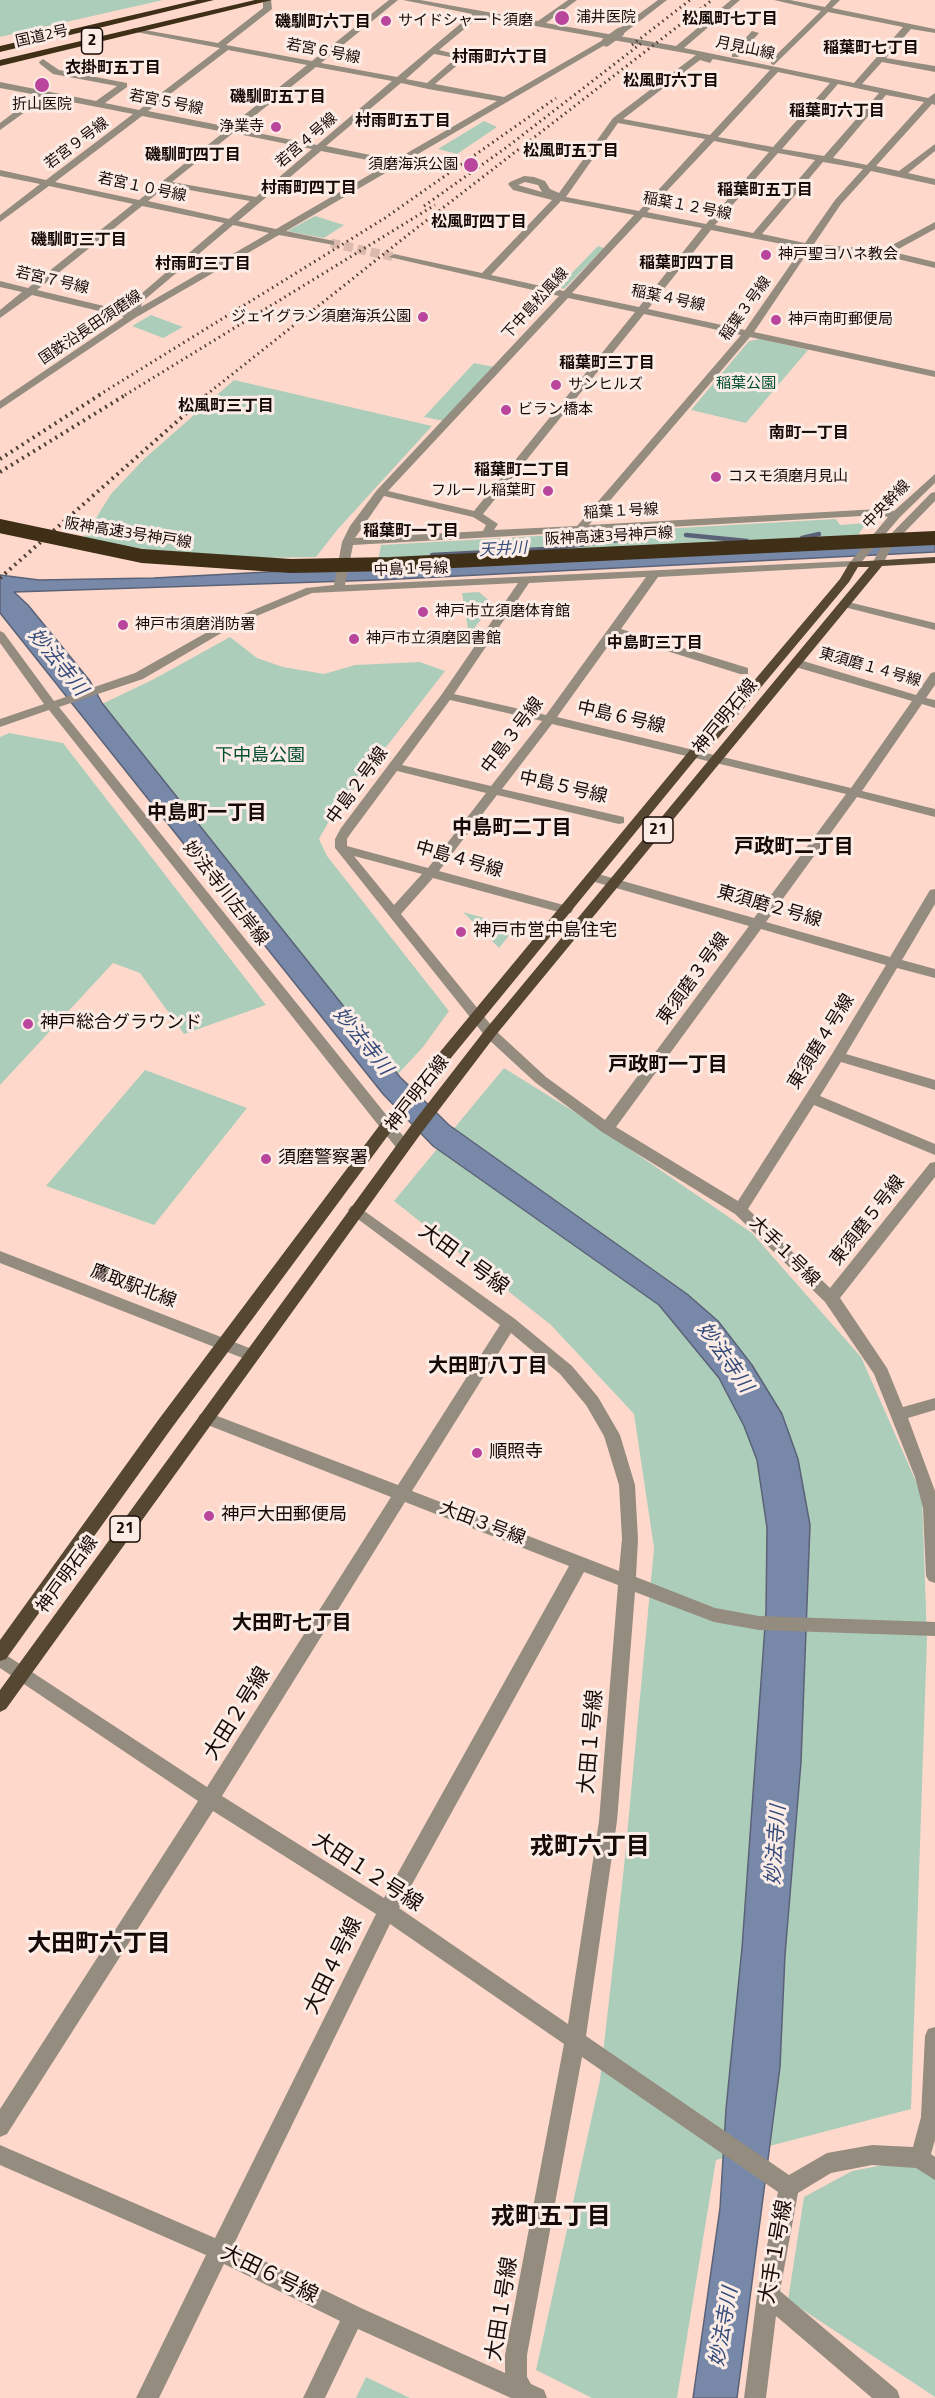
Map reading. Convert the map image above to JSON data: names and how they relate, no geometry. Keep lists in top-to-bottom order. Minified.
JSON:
{"streets":{"highway":["国道2号","2","阪神高速3号神戸線"],"main road":["神戸明石線","21"],"street":["月見山線","若宮６号線","若宮５号線","若宮４号線","若宮９号線","若宮１０号線","稲葉１２号線","若宮７号線","稲葉４号線","下中島松風線","稲葉３号線","国鉄沿長田須磨線","中央幹線","稲葉１号線","中島１号線","東須磨１４号線","中島６号線","中島３号線","中島２号線","中島５号線","中島４号線","妙法寺川左岸線","東須磨２号線","東須磨３号線","東須磨４号線","東須磨５号線","大手１号線","大田１号線","鷹取駅北線","大田３号線","大田２号線","大田１２号線","大田４号線","大田６号線"]},"crossings":[["国道2号","2"],["国道2号","若宮６号線"],["国道2号","若宮９号線"],["月見山線","若宮４号線"],["月見山線","下中島松風線"],["月見山線","稲葉３号線"],["若宮６号線","若宮４号線"],["若宮６号線","若宮９号線"],["若宮６号線","国鉄沿長田須磨線"],["若宮５号線","若宮４号線"],["若宮５号線","若宮９号線"],["若宮５号線","国鉄沿長田須磨線"],["若宮４号線","若宮１０号線"],["若宮４号線","若宮７号線"],["若宮４号線","国鉄沿長田須磨線"],["若宮９号線","若宮１０号線"],["若宮１０号線","国鉄沿長田須磨線"],["稲葉１２号線","下中島松風線"],["稲葉１２号線","稲葉３号線"],["若宮７号線","国鉄沿長田須磨線"],["稲葉４号線","下中島松風線"],["稲葉４号線","稲葉３号線"],["下中島松風線","稲葉１号線"],["下中島松風線","中島１号線"],["稲葉３号線","稲葉１号線"],["中央幹線","稲葉１号線"],["中央幹線","中島１号線"],["中央幹線","神戸明石線"],["中島１号線","神戸明石線"],["中島１号線","中島３号線"],["中島１号線","中島２号線"],["中島１号線","妙法寺川左岸線"],["東須磨１４号線","神戸明石線"],["東須磨１４号線","東須磨３号線"],["神戸明石線","中島６号線"],["神戸明石線","中島２号線"],["神戸明石線","中島４号線"],["神戸明石線","妙法寺川左岸線"],["神戸明石線","東須磨２号線"],["神戸明石線","大手１号線"],["神戸明石線","大田１号線"],["神戸明石線","鷹取駅北線"],["神戸明石線","大田３号線"],["神戸明石線","大田１２号線"],["中島６号線","中島３号線"],["中島６号線","中島２号線"],["中島６号線","東須磨３号線"],["中島３号線","中島２号線"],["中島３号線","中島５号線"],["中島３号線","中島４号線"],["中島２号線","中島５号線"],["中島２号線","中島４号線"],["中島２号線","大手１号線"],["東須磨２号線","東須磨３号線"],["東須磨２号線","東須磨４号線"],["東須磨３号線","大手１号線"],["東須磨４号線","大手１号線"],["東須磨５号線","大手１号線"],["大手１号線","大田１２号線"],["大田１号線","大田３号線"],["大田１号線","大田２号線"],["大田１号線","大田１２号線"],["大田１号線","大田６号線"],["大田３号線","大田２号線"],["大田３号線","大田４号線"],["大田２号線","大田１２号線"],["大田１２号線","大田４号線"],["大田４号線","大田６号線"]],"districts":["松風町七丁目","磯馴町六丁目","稲葉町七丁目","村雨町六丁目","衣掛町五丁目","松風町六丁目","磯馴町五丁目","稲葉町六丁目","村雨町五丁目","松風町五丁目","磯馴町四丁目","村雨町四丁目","稲葉町五丁目","松風町四丁目","磯馴町三丁目","稲葉町四丁目","村雨町三丁目","稲葉町三丁目","松風町三丁目","南町一丁目","稲葉町二丁目","稲葉町一丁目","中島町三丁目","中島町一丁目","中島町二丁目","戸政町二丁目","戸政町一丁目","大田町八丁目","大田町七丁目","戎町六丁目","大田町六丁目","戎町五丁目"],"water":["天井川","妙法寺川"],"parks":["稲葉公園","下中島公園"],"places":["浦井医院","サイドシャート須磨","折山医院","浄業寺","須磨海浜公園","神戸聖ヨハネ教会","ジェイグラン須磨海浜公園","神戸南町郵便局","サンヒルズ","ビラン橋本","コスモ須磨月見山","フルール稲葉町","神戸市立須磨体育館","神戸市須磨消防署","神戸市立須磨図書館","神戸市営中島住宅","神戸総合グラウンド","須磨警察署","順照寺","神戸大田郵便局"]}
